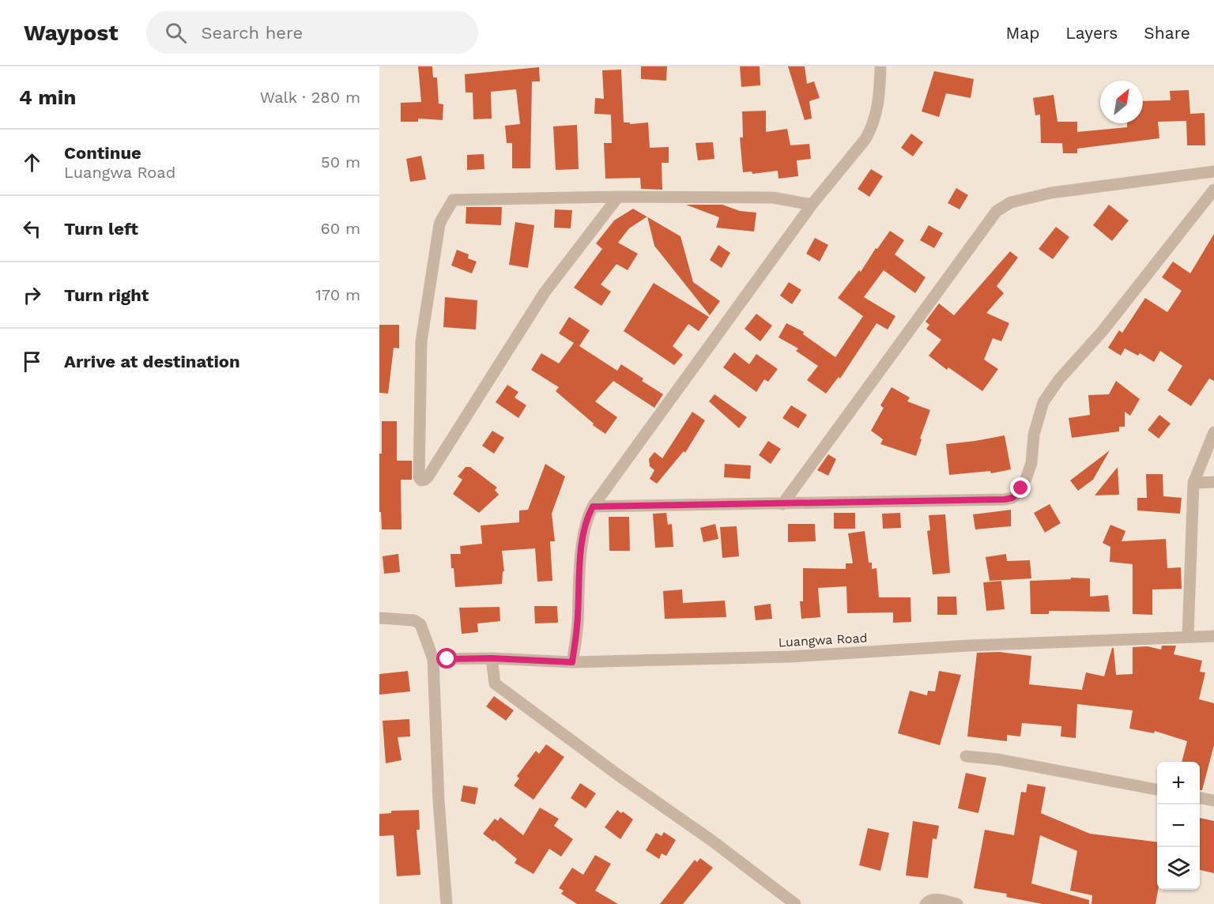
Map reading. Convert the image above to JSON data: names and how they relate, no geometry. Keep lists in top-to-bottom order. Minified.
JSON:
{"streets":{"street":["Luangwa Road"]},"north":"top right","page":{"header":"Waypost","search":"Search here","nav":["Map","Layers","Share"],"heading":["4 min","Walk · 280 m"],"list":[["Continue","Luangwa Road","50 m"],["Turn left","60 m"],["Turn right","170 m"],"Arrive at destination"],"map_buttons":["+","−"]}}
